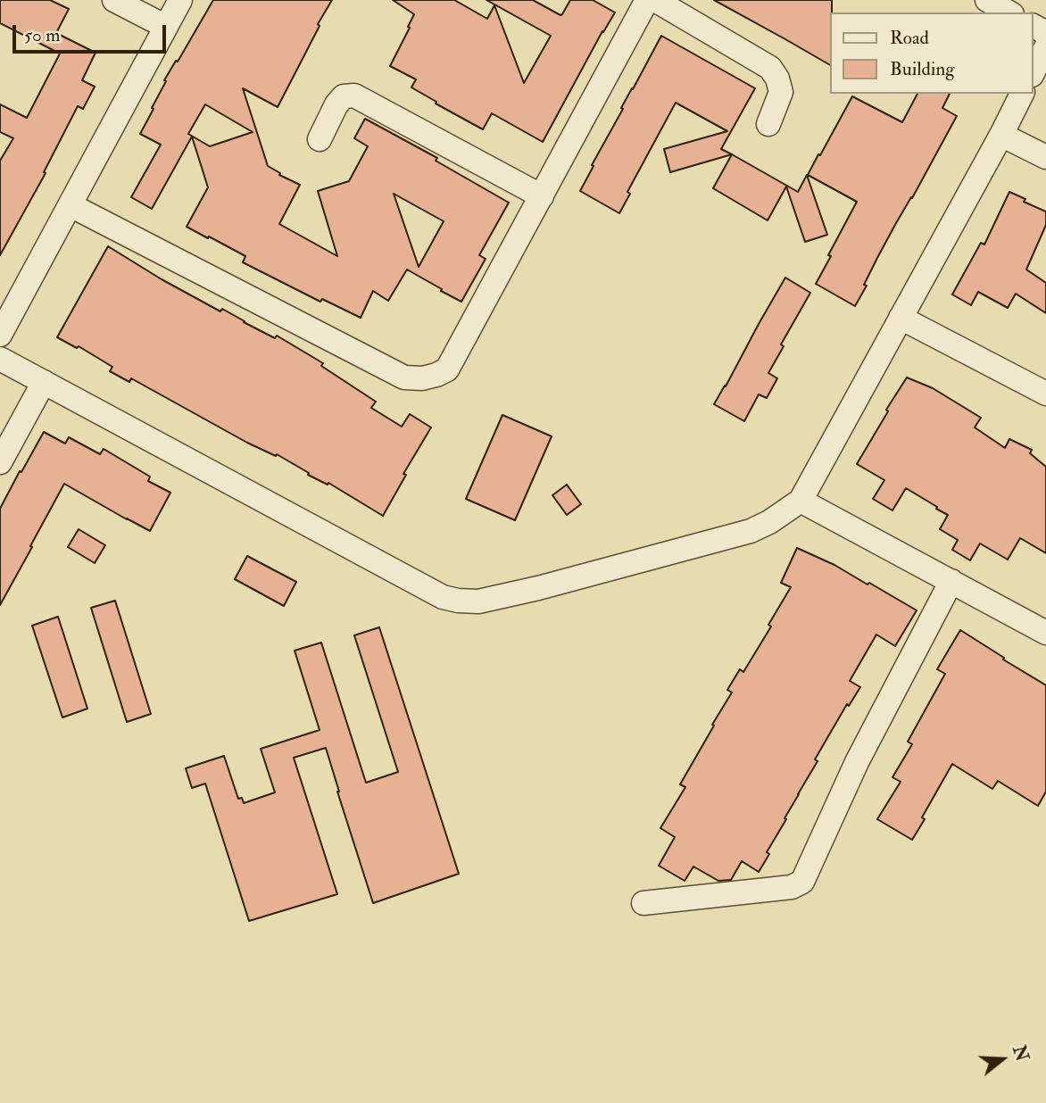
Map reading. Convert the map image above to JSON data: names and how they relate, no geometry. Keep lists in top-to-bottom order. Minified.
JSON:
{"legend":["Road","Building"],"scale_bar":"50 m","north":"right"}
